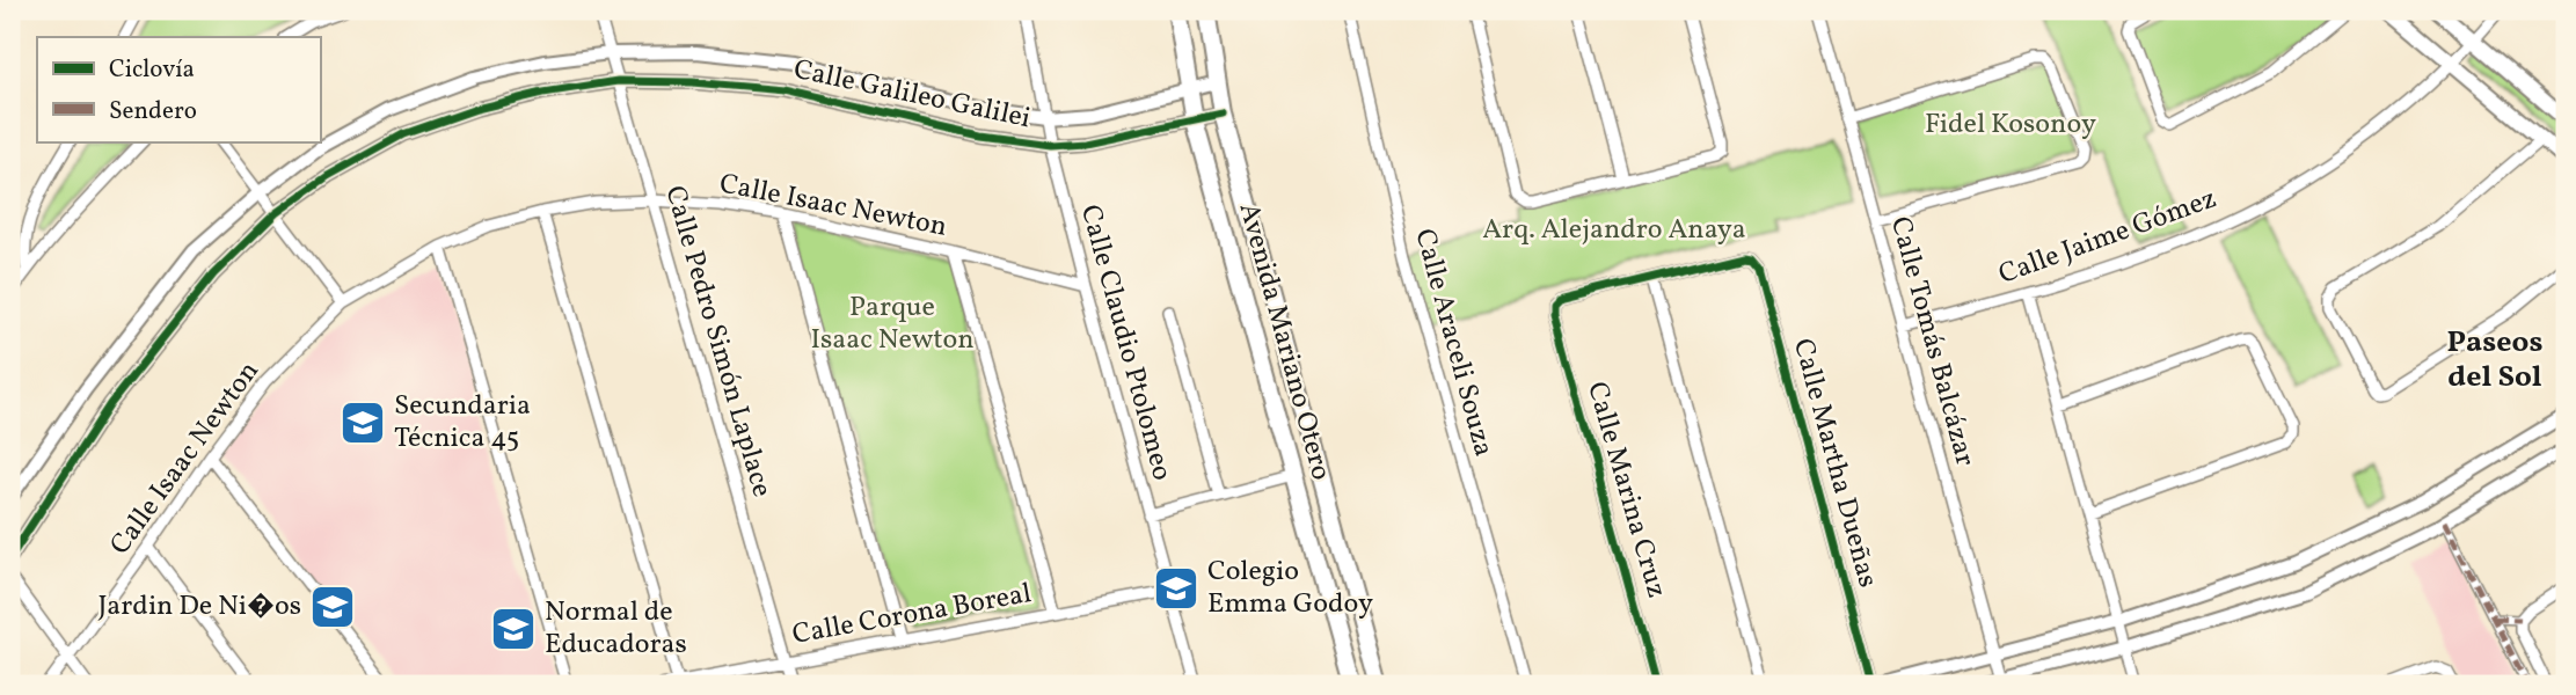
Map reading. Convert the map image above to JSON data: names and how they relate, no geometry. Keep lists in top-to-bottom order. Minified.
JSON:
{"streets":{"main road":["Avenida Mariano Otero"],"street":["Calle Galileo Galilei","Calle Isaac Newton","Calle Jaime Gómez","Calle Pedro Simón Laplace","Calle Tomás Balcázar","Calle Claudio Ptolomeo","Calle Araceli Souza","Calle Martha Dueñas","Calle Marina Cruz","Calle Corona Boreal"]},"crossings":[["Calle Galileo Galilei","Calle Pedro Simón Laplace"],["Calle Galileo Galilei","Avenida Mariano Otero"],["Calle Galileo Galilei","Calle Claudio Ptolomeo"],["Calle Isaac Newton","Calle Pedro Simón Laplace"],["Calle Isaac Newton","Calle Claudio Ptolomeo"],["Calle Jaime Gómez","Calle Tomás Balcázar"],["Calle Pedro Simón Laplace","Calle Corona Boreal"],["Calle Claudio Ptolomeo","Calle Corona Boreal"],["Calle Martha Dueñas","Calle Marina Cruz"]],"districts":["Paseos del Sol"],"parks":["Fidel Kosonoy","Arq. Alejandro Anaya","Parque Isaac Newton"],"places":{"school or university":["Secundaria Técnica 45","Colegio Emma Godoy","Jardin De Ni�os","Normal de Educadoras"]},"legend":["Ciclovía","Sendero"]}
